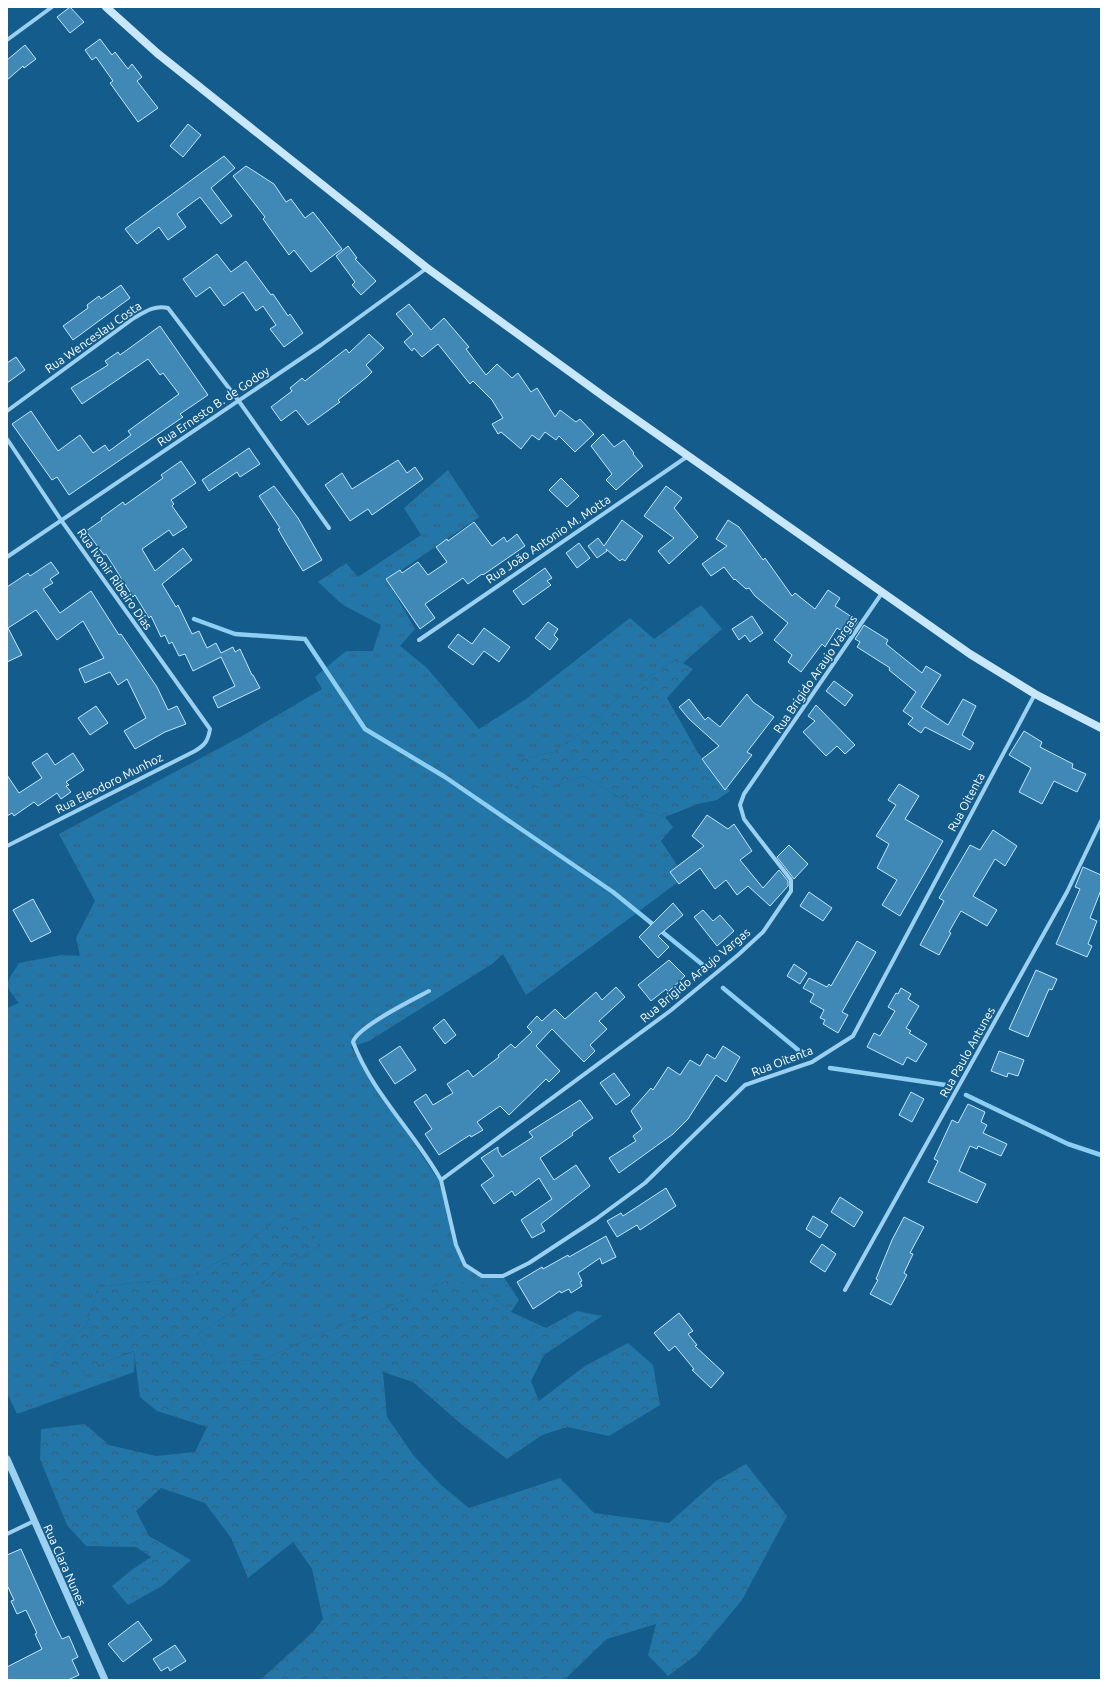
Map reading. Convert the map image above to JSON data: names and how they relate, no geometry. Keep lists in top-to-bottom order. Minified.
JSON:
{"streets":{"street":["Rua Wenceslau Costa","Rua Ernesto B. de Godoy","Rua João Antonio M. Motta","Rua Ivonir Ribeiro Dias","Rua Brigido Araujo Vargas","Rua Eleodoro Munhoz","Rua Oitenta","Rua Paulo Antunes","Rua Clara Nunes"]},"crossings":[["Rua Wenceslau Costa","Rua Ernesto B. de Godoy"],["Rua Ernesto B. de Godoy","Rua Ivonir Ribeiro Dias"],["Rua Ivonir Ribeiro Dias","Rua Eleodoro Munhoz"],["Rua Brigido Araujo Vargas","Rua Oitenta"]]}
